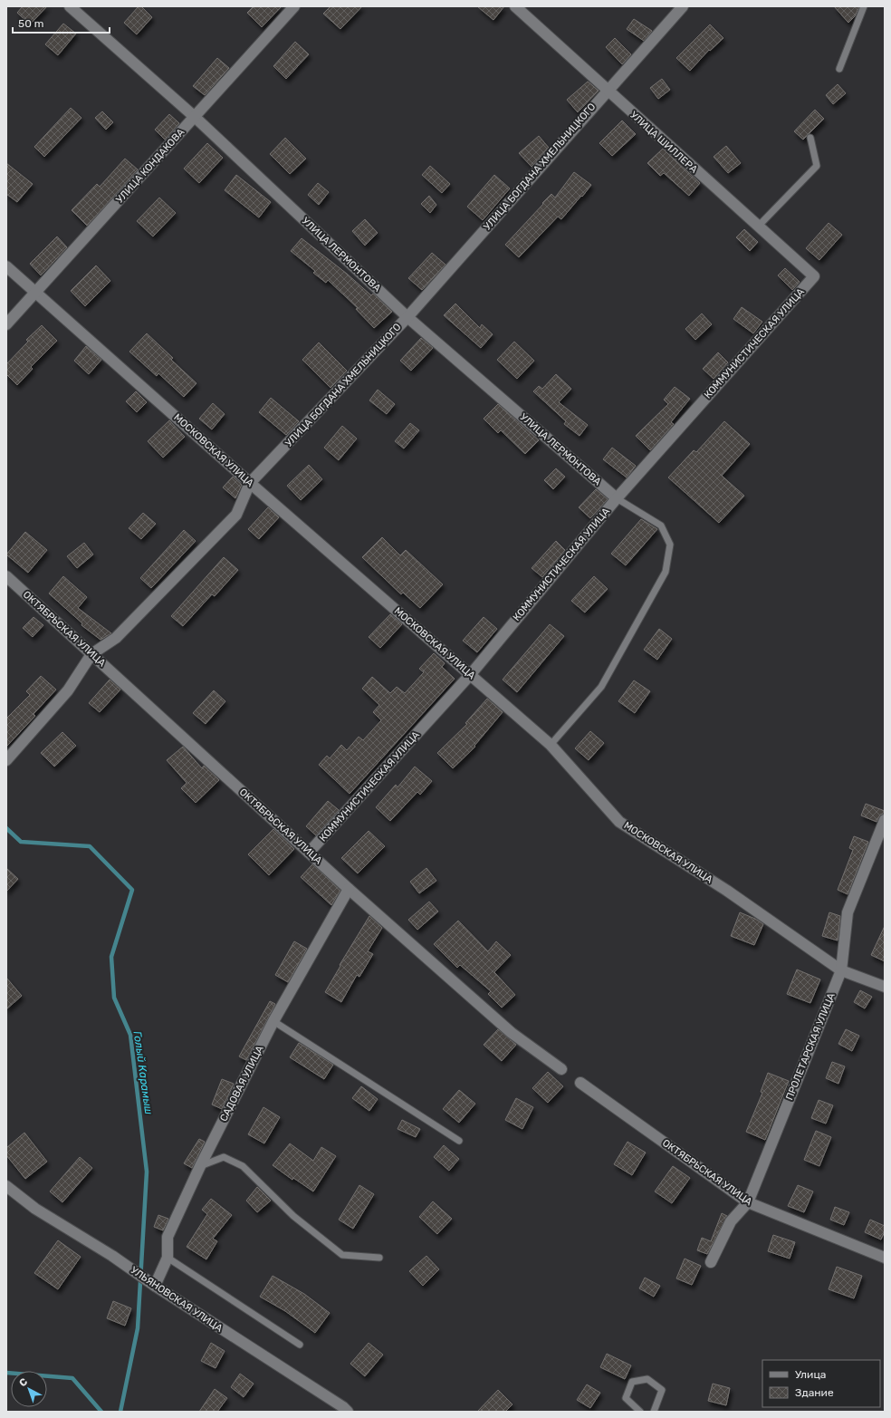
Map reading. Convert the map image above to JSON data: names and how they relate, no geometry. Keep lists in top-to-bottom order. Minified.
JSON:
{"streets":{"street":["УЛИЦА ШИЛЛЕРА","УЛИЦА КОНДАКОВА","УЛИЦА БОГДАНА ХМЕЛЬНИЦКОГО","УЛИЦА ЛЕРМОНТОВА","КОММУНИСТИЧЕСКАЯ УЛИЦА","МОСКОВСКАЯ УЛИЦА","ОКТЯБРЬСКАЯ УЛИЦА","ПРОЛЕТАРСКАЯ УЛИЦА","САДОВАЯ УЛИЦА","УЛЬЯНОВСКАЯ УЛИЦА"]},"crossings":[["УЛИЦА ШИЛЛЕРА","УЛИЦА БОГДАНА ХМЕЛЬНИЦКОГО"],["УЛИЦА ШИЛЛЕРА","КОММУНИСТИЧЕСКАЯ УЛИЦА"],["УЛИЦА КОНДАКОВА","УЛИЦА ЛЕРМОНТОВА"],["УЛИЦА КОНДАКОВА","МОСКОВСКАЯ УЛИЦА"],["УЛИЦА БОГДАНА ХМЕЛЬНИЦКОГО","УЛИЦА ЛЕРМОНТОВА"],["УЛИЦА БОГДАНА ХМЕЛЬНИЦКОГО","МОСКОВСКАЯ УЛИЦА"],["УЛИЦА БОГДАНА ХМЕЛЬНИЦКОГО","ОКТЯБРЬСКАЯ УЛИЦА"],["УЛИЦА ЛЕРМОНТОВА","КОММУНИСТИЧЕСКАЯ УЛИЦА"],["КОММУНИСТИЧЕСКАЯ УЛИЦА","МОСКОВСКАЯ УЛИЦА"],["КОММУНИСТИЧЕСКАЯ УЛИЦА","ОКТЯБРЬСКАЯ УЛИЦА"],["МОСКОВСКАЯ УЛИЦА","ПРОЛЕТАРСКАЯ УЛИЦА"],["ОКТЯБРЬСКАЯ УЛИЦА","ПРОЛЕТАРСКАЯ УЛИЦА"],["ОКТЯБРЬСКАЯ УЛИЦА","САДОВАЯ УЛИЦА"],["САДОВАЯ УЛИЦА","УЛЬЯНОВСКАЯ УЛИЦА"]],"water":["Голый Карамыш"],"legend":["Улица","Здание"],"scale_bar":"50 m","north":"top left"}
